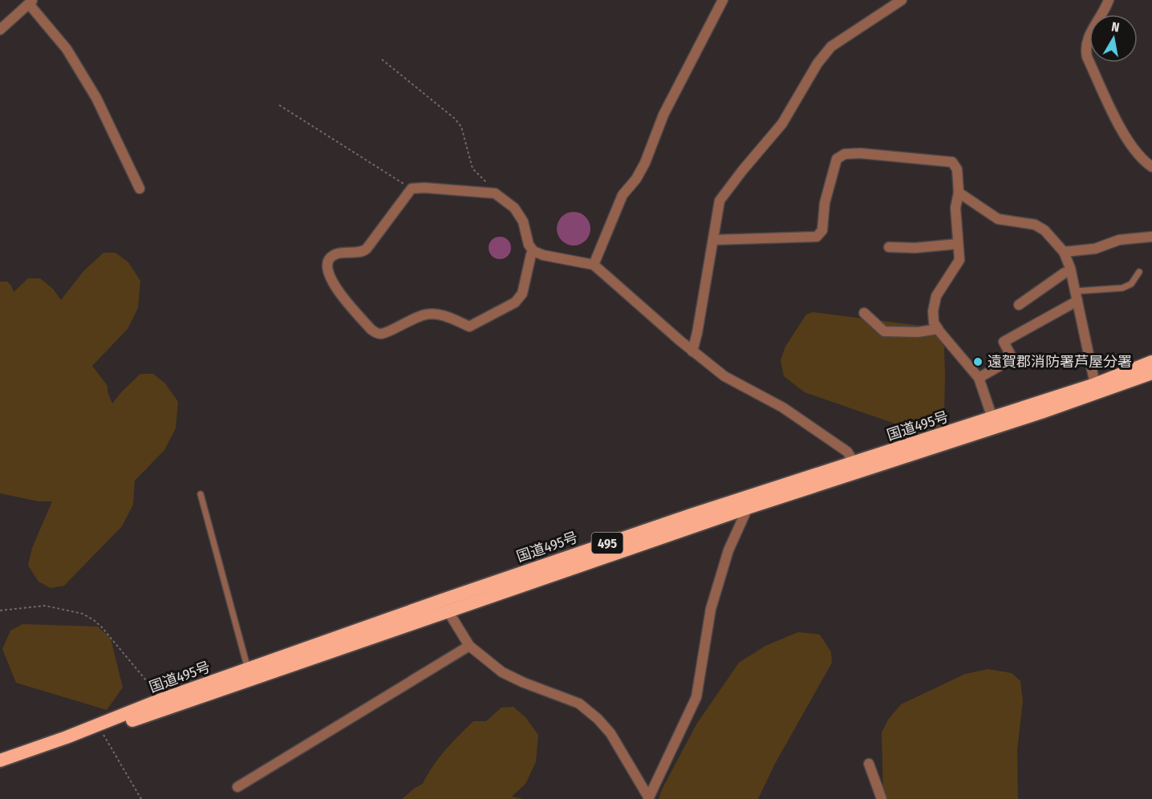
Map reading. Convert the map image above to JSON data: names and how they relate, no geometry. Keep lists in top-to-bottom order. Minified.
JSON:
{"streets":{"highway":["国道495号","495"]},"places":["遠賀郡消防署芦屋分署"],"north":"top"}
